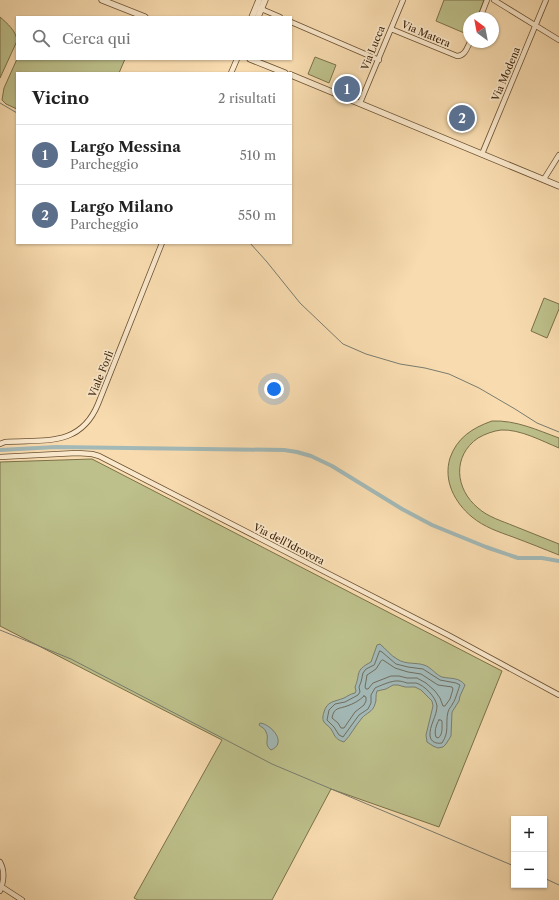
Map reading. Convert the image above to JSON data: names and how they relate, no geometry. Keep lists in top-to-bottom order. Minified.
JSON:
{"streets":{"street":["Via Matera","Via Lucca","Via Modena","Viale Forlì","Via dell'Idrovora"]},"crossings":[["Via Matera","Via Lucca"]],"north":"top left","page":{"search":"Cerca qui","heading":["Vicino","2 risultati"],"pins":["1","2"],"list":[{"mark":"1","name":"Largo Messina","note":"Parcheggio","value":"510 m"},{"mark":"2","name":"Largo Milano","note":"Parcheggio","value":"550 m"}],"map_buttons":["+","−"]}}
